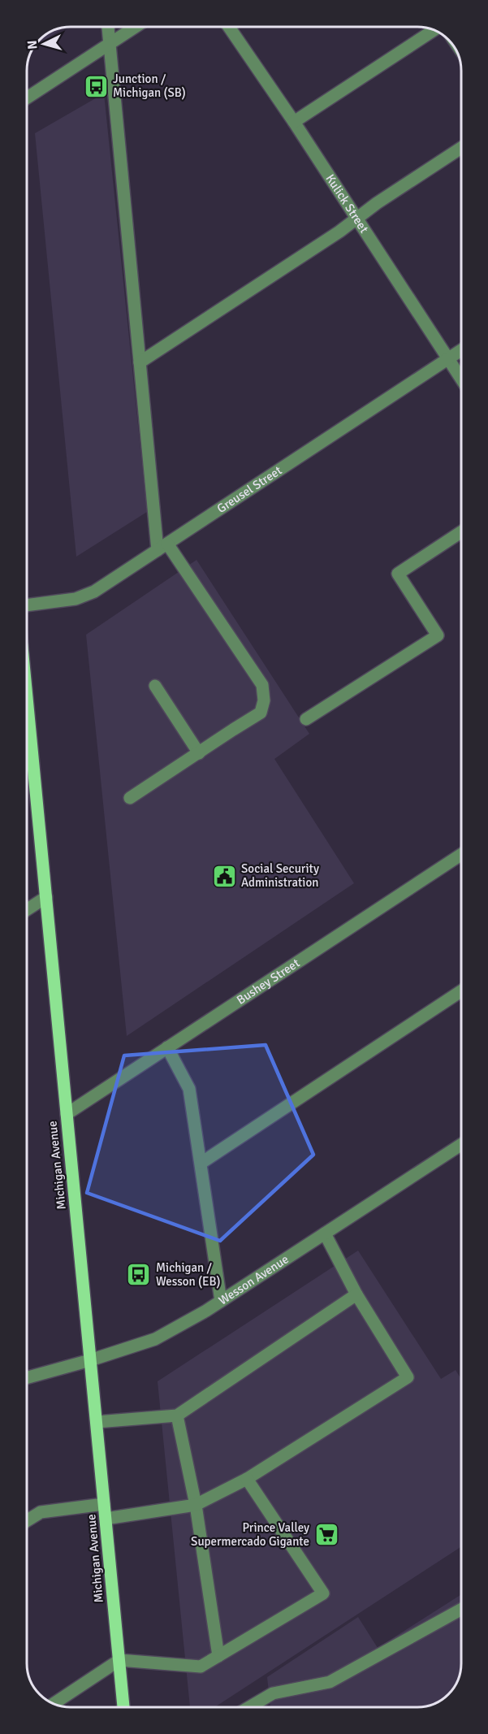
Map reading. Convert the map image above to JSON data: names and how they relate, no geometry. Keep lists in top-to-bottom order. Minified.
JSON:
{"streets":{"main road":["Michigan Avenue"],"street":["Kulick Street","Greusel Street","Bushey Street","Wesson Avenue"]},"crossings":[["Kulick Street","Greusel Street"],["Bushey Street","Michigan Avenue"],["Michigan Avenue","Wesson Avenue"]],"places":{"bus stop":["Junction / Michigan (SB)","Michigan / Wesson (EB)"],"public building":["Social Security Administration"],"supermarket":["Prince Valley Supermercado Gigante"]},"north":"left"}
